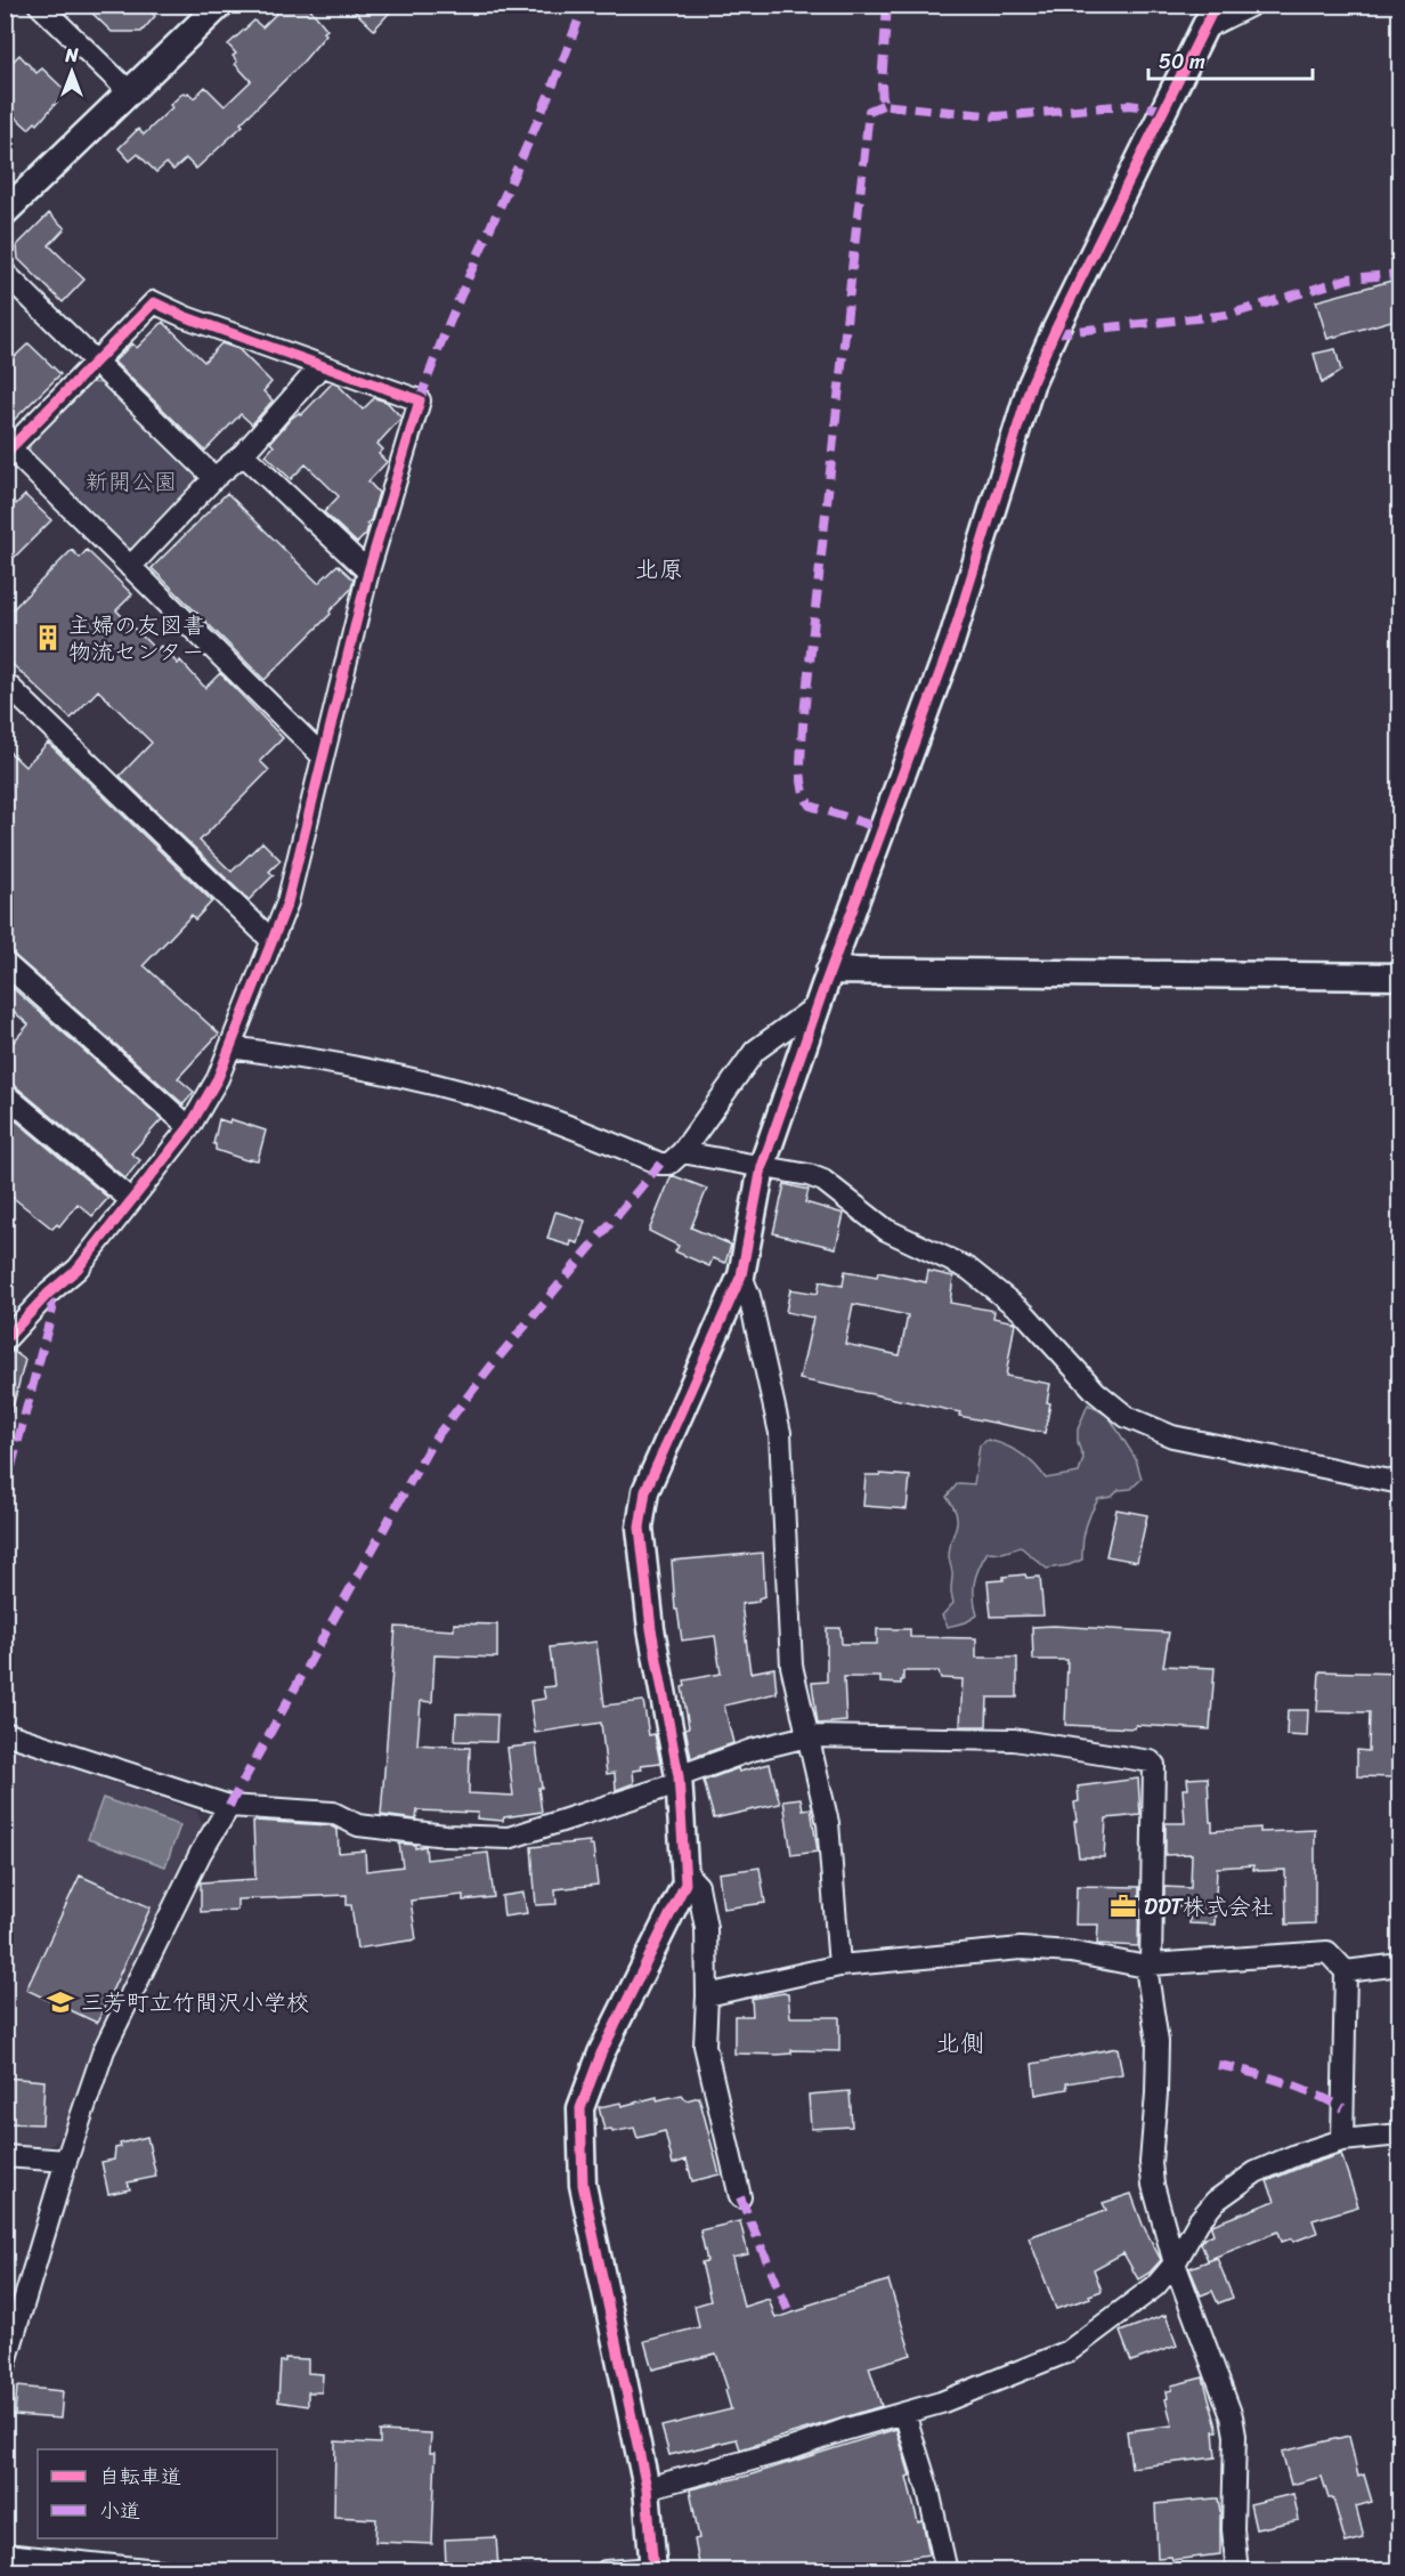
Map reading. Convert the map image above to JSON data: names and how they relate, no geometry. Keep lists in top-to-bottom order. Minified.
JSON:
{"districts":["北原","北側"],"parks":["新開公園"],"places":{"building":["主婦の友図書 物流センター"],"office":["DDT株式会社"],"school or university":["三芳町立竹間沢小学校"]},"legend":["自転車道","小道"],"scale_bar":"50 m","north":"top"}
